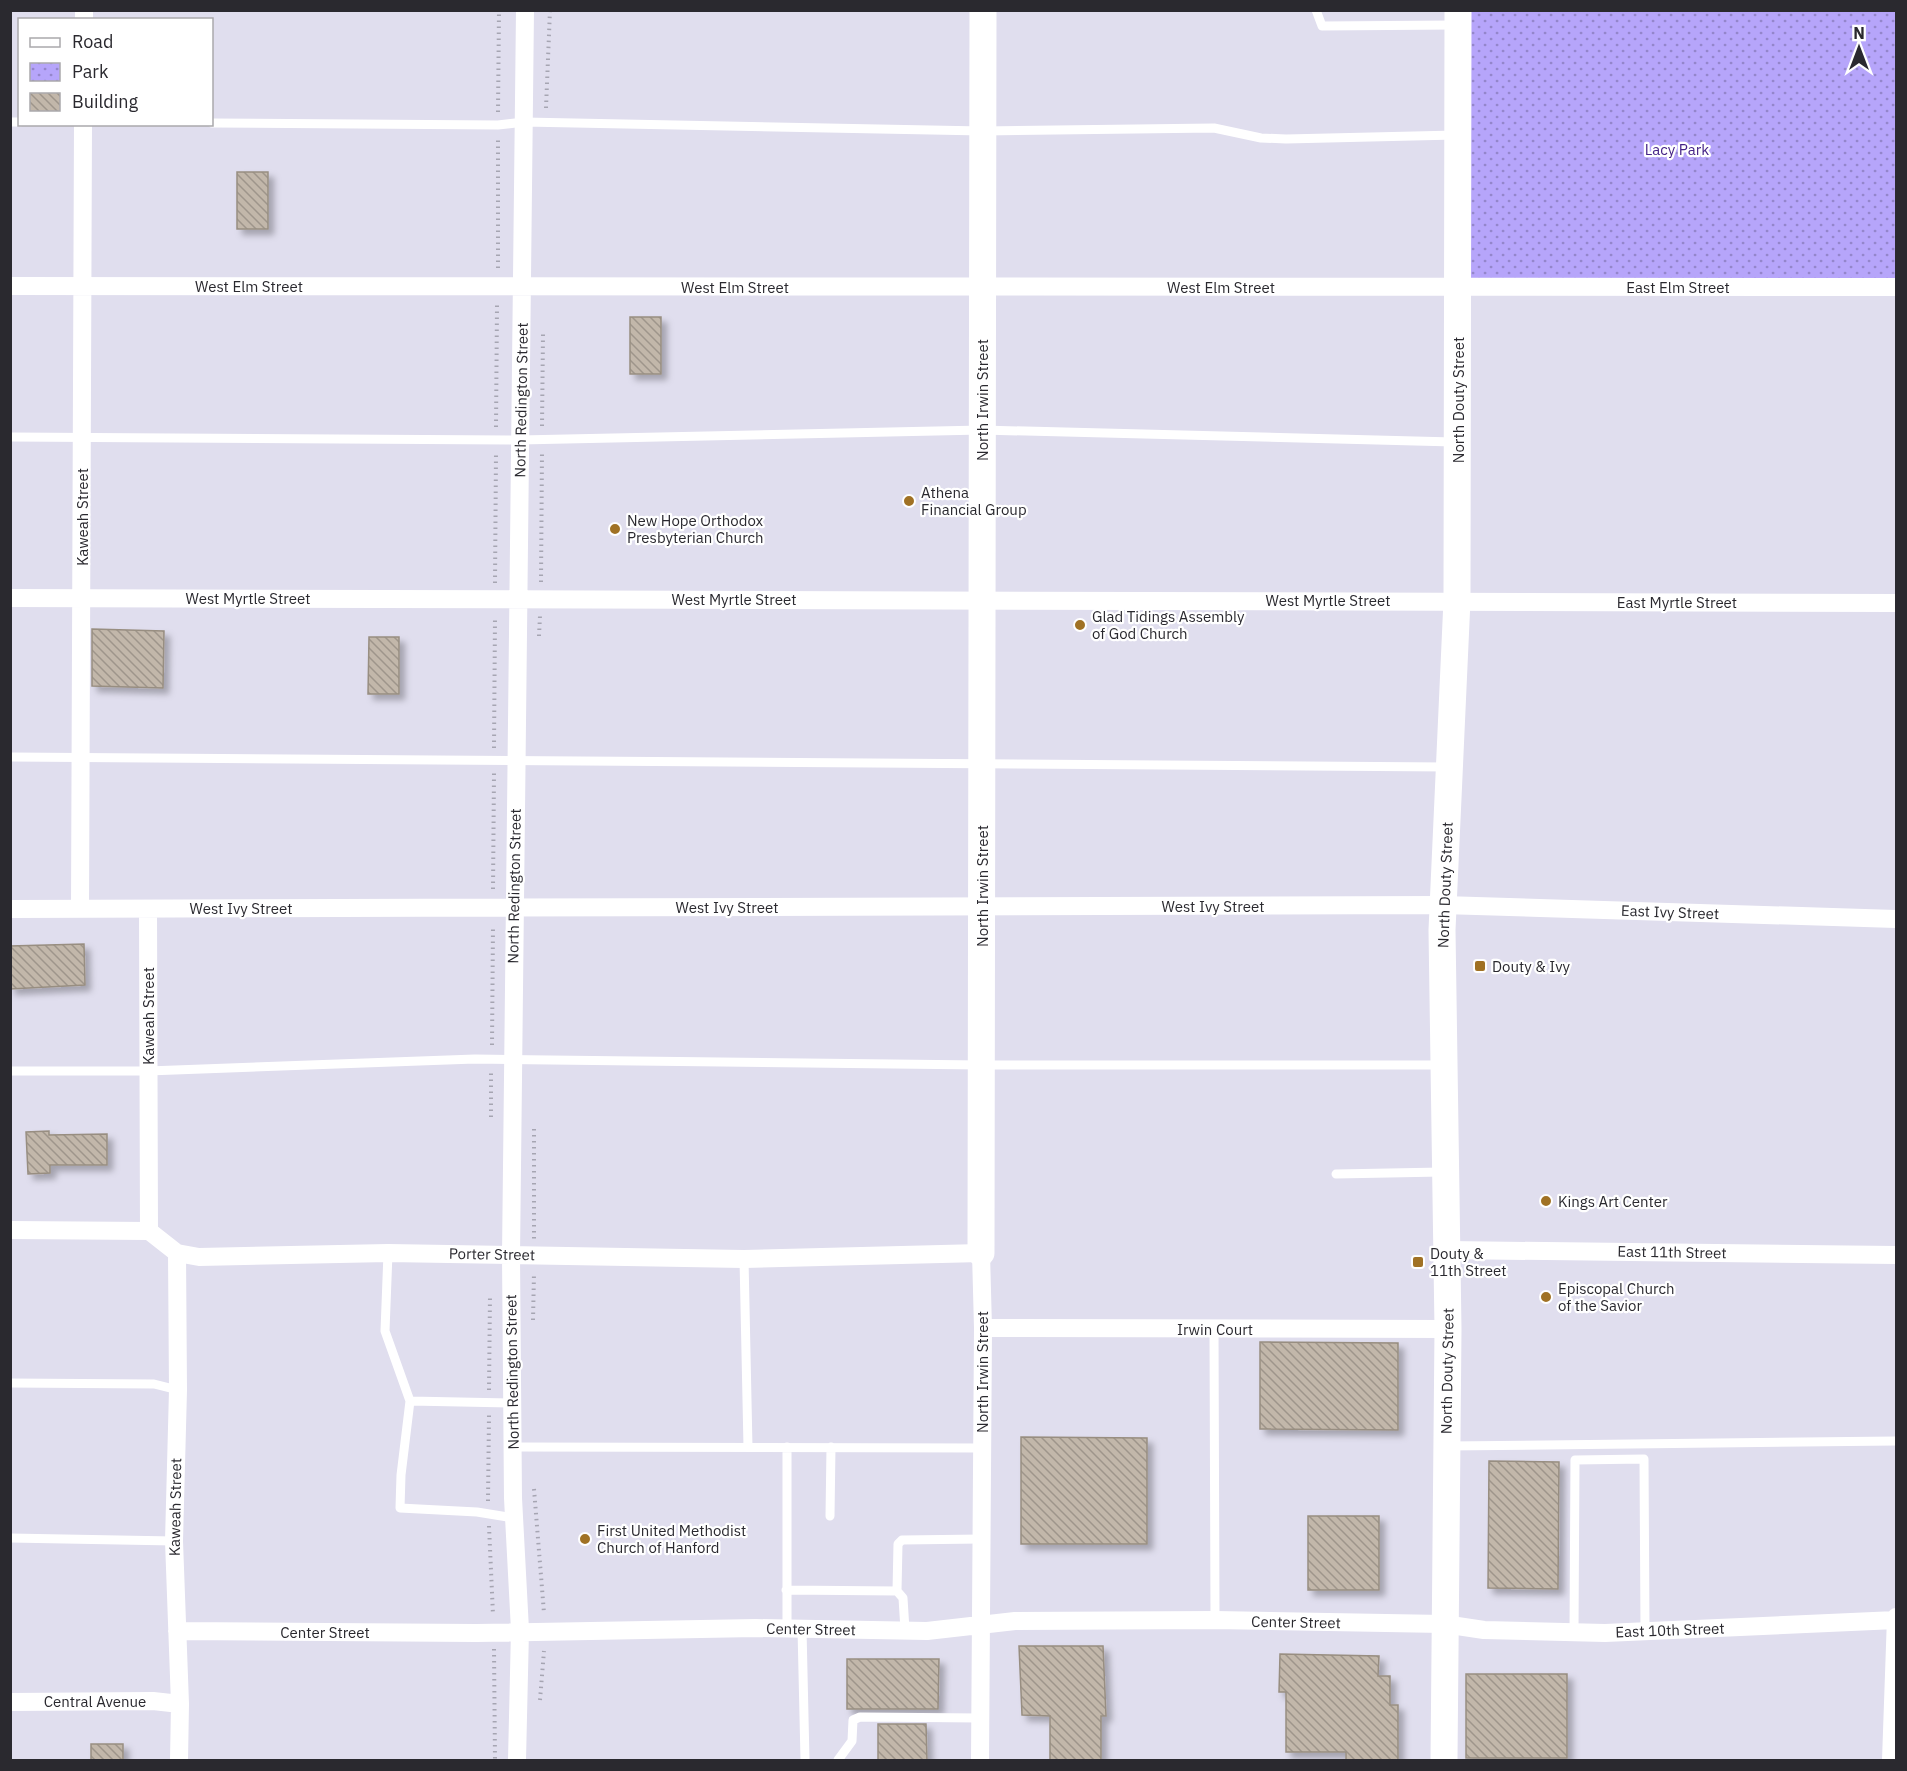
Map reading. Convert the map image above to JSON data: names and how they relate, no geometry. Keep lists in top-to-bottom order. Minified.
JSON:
{"streets":{"street":["West Elm Street","East Elm Street","North Redington Street","North Irwin Street","North Douty Street","Kaweah Street","West Myrtle Street","East Myrtle Street","West Ivy Street","East Ivy Street","East 11th Street","Porter Street","Irwin Court","Center Street","East 10th Street","Central Avenue"]},"crossings":[["West Elm Street","East Elm Street"],["West Elm Street","North Redington Street"],["West Elm Street","North Irwin Street"],["West Elm Street","North Douty Street"],["West Elm Street","Kaweah Street"],["East Elm Street","North Douty Street"],["North Redington Street","West Myrtle Street"],["North Redington Street","West Ivy Street"],["North Redington Street","Porter Street"],["North Redington Street","Center Street"],["North Irwin Street","West Myrtle Street"],["North Irwin Street","West Ivy Street"],["North Irwin Street","Porter Street"],["North Irwin Street","Irwin Court"],["North Irwin Street","Center Street"],["North Douty Street","West Myrtle Street"],["North Douty Street","East Myrtle Street"],["North Douty Street","West Ivy Street"],["North Douty Street","East Ivy Street"],["North Douty Street","East 11th Street"],["North Douty Street","Irwin Court"],["North Douty Street","Center Street"],["North Douty Street","East 10th Street"],["Kaweah Street","West Myrtle Street"],["Kaweah Street","West Ivy Street"],["Kaweah Street","Porter Street"],["Kaweah Street","Center Street"],["Kaweah Street","Central Avenue"],["West Myrtle Street","East Myrtle Street"],["West Ivy Street","East Ivy Street"],["Center Street","East 10th Street"]],"parks":["Lacy Park"],"places":{"other":["Athena Financial Group","New Hope Orthodox Presbyterian Church","Glad Tidings Assembly of God Church","Kings Art Center","Episcopal Church of the Savior","First United Methodist Church of Hanford"],"transit":["Douty & Ivy","Douty & 11th Street"]},"legend":["Road","Park","Building"],"north":"top"}
